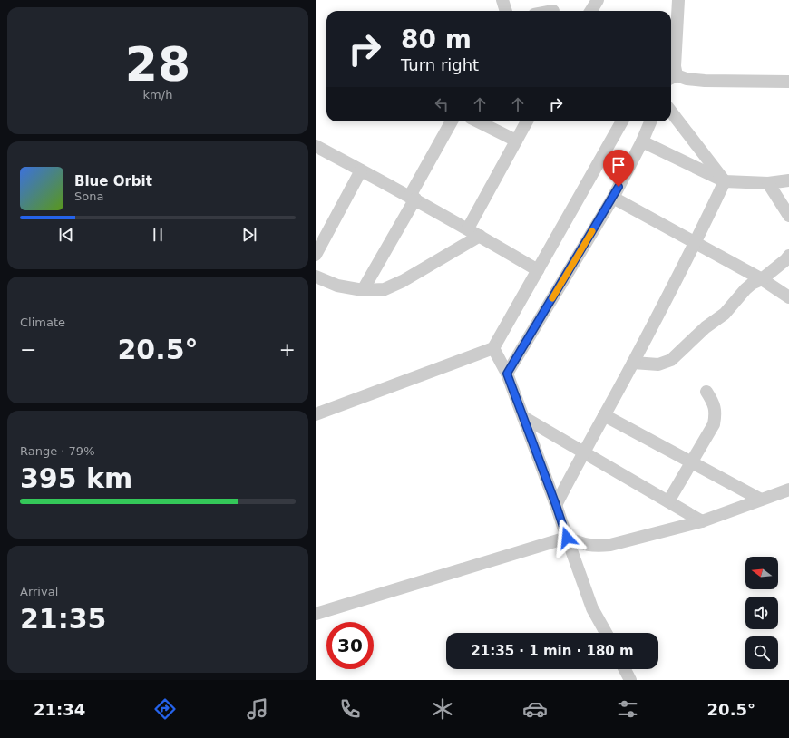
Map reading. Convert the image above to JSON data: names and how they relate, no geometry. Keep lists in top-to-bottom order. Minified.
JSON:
{"north":"left","page":{"tile":[["28","km/h"],"Climate",["Range · 79%","395 km"],["Arrival","21:35"]],"turn":["80 m","Turn right"],"song":["Blue Orbit","Sona"],"heat":["−","20.5°","+"],"limit":"30","trip":"21:35 · 1 min · 180 m","tabs":["21:34","20.5°"]}}
